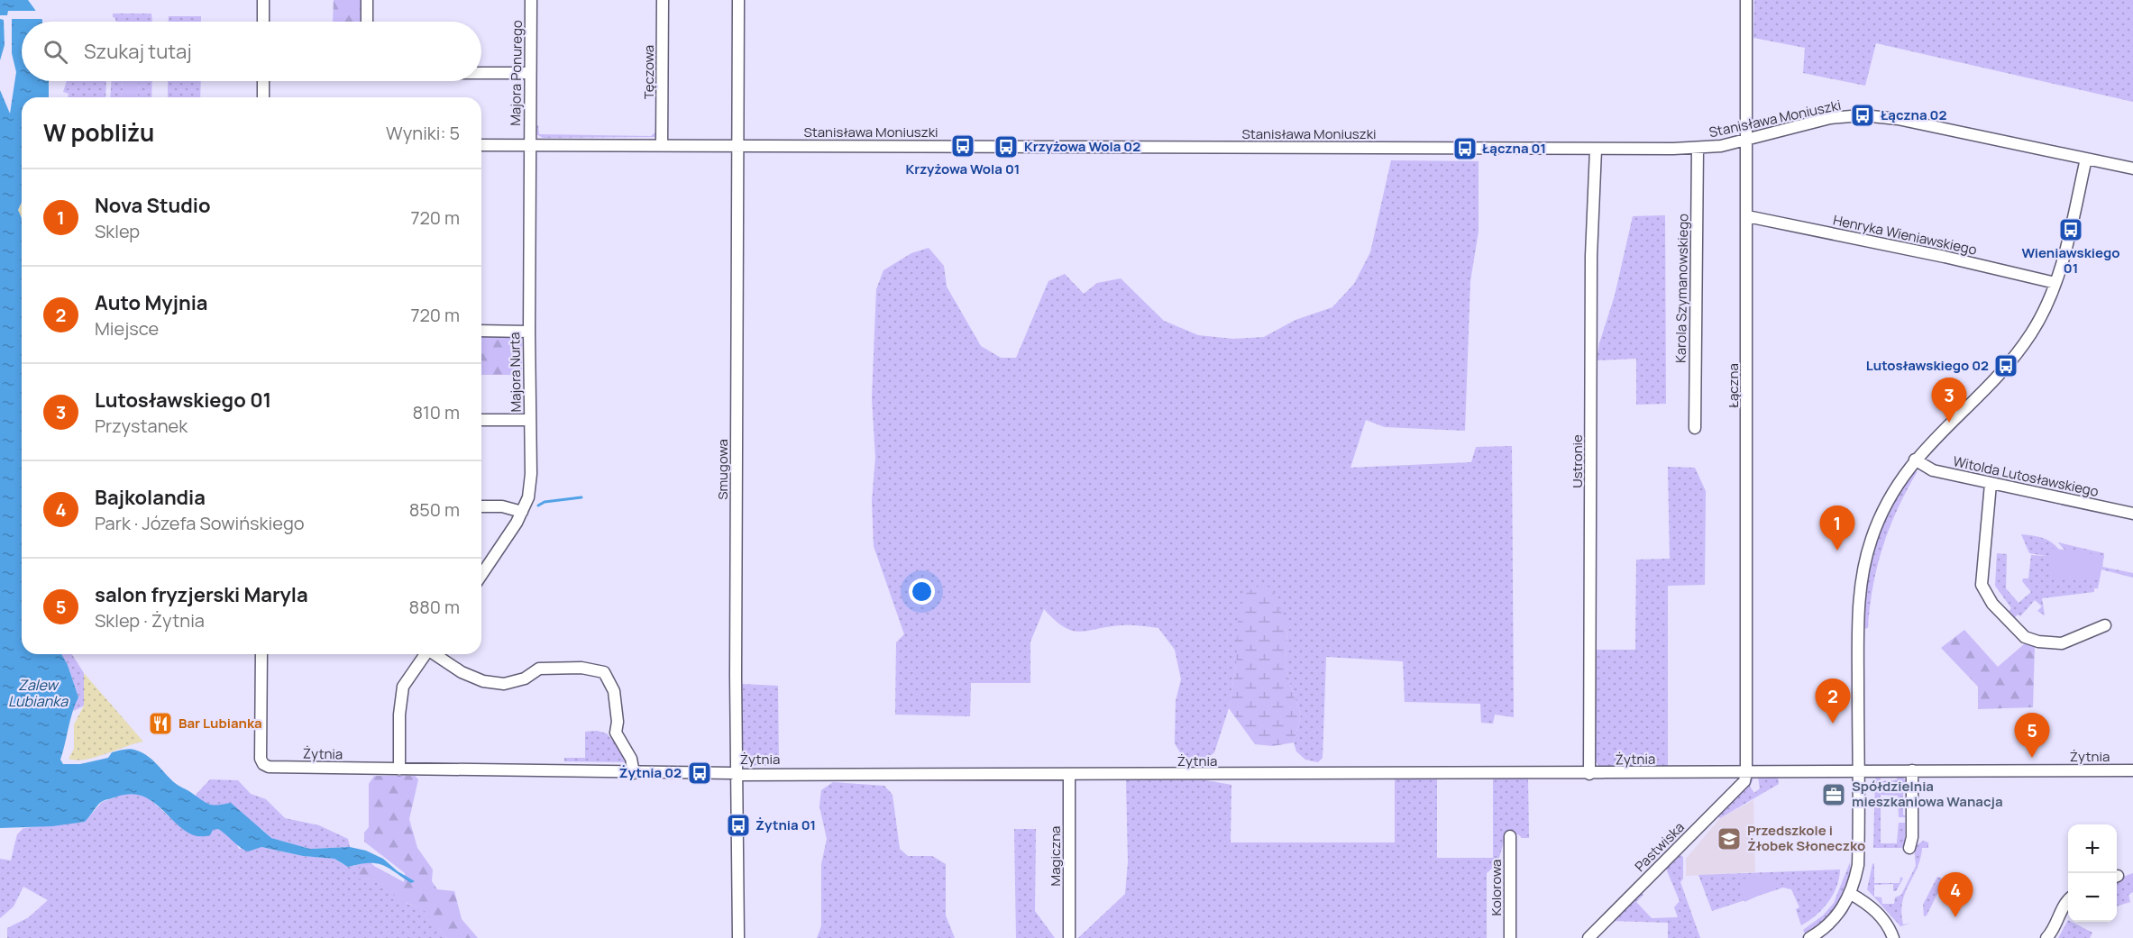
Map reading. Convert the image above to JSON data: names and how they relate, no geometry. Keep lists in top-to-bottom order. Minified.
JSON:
{"streets":{"street":["Tęczowa","Majora Ponurego","Stanisława Moniuszki","Henryka Wieniawskiego","Karola Szymanowskiego","Majora Nurta","Łączna","Ustronie","Smugowa","Witolda Lutosławskiego","Żytnia","Pastwiska","Magiczna","Kolorowa"]},"crossings":[["Tęczowa","Stanisława Moniuszki"],["Majora Ponurego","Stanisława Moniuszki"],["Majora Ponurego","Majora Nurta"],["Stanisława Moniuszki","Karola Szymanowskiego"],["Stanisława Moniuszki","Majora Nurta"],["Stanisława Moniuszki","Łączna"],["Stanisława Moniuszki","Ustronie"],["Stanisława Moniuszki","Smugowa"],["Henryka Wieniawskiego","Łączna"],["Łączna","Żytnia"],["Łączna","Pastwiska"],["Ustronie","Żytnia"],["Smugowa","Żytnia"],["Żytnia","Pastwiska"],["Żytnia","Magiczna"]],"water":["Zalew Lubianka"],"places":{"bus stop":["Łączna 02","Krzyżowa Wola 01","Krzyżowa Wola 02","Łączna 01","Wieniawskiego 01","Lutosławskiego 02","Żytnia 02","Żytnia 01"],"restaurant":["Bar Lubianka"],"office":["Spółdzielnia mieszkaniowa Wanacja"],"school or university":["Przedszkole i Żłobek Słoneczko"]},"page":{"search":"Szukaj tutaj","heading":["W pobliżu","Wyniki: 5"],"list":[{"mark":"1","name":"Nova Studio","note":"Sklep","value":"720 m"},{"mark":"2","name":"Auto Myjnia","note":"Miejsce","value":"720 m"},{"mark":"3","name":"Lutosławskiego 01","note":"Przystanek","value":"810 m"},{"mark":"4","name":"Bajkolandia","note":"Park · Józefa Sowińskiego","value":"850 m"},{"mark":"5","name":"salon fryzjerski Maryla","note":"Sklep · Żytnia","value":"880 m"}],"pins":["3","1","2","5","4"],"map_buttons":["+","−"]}}
